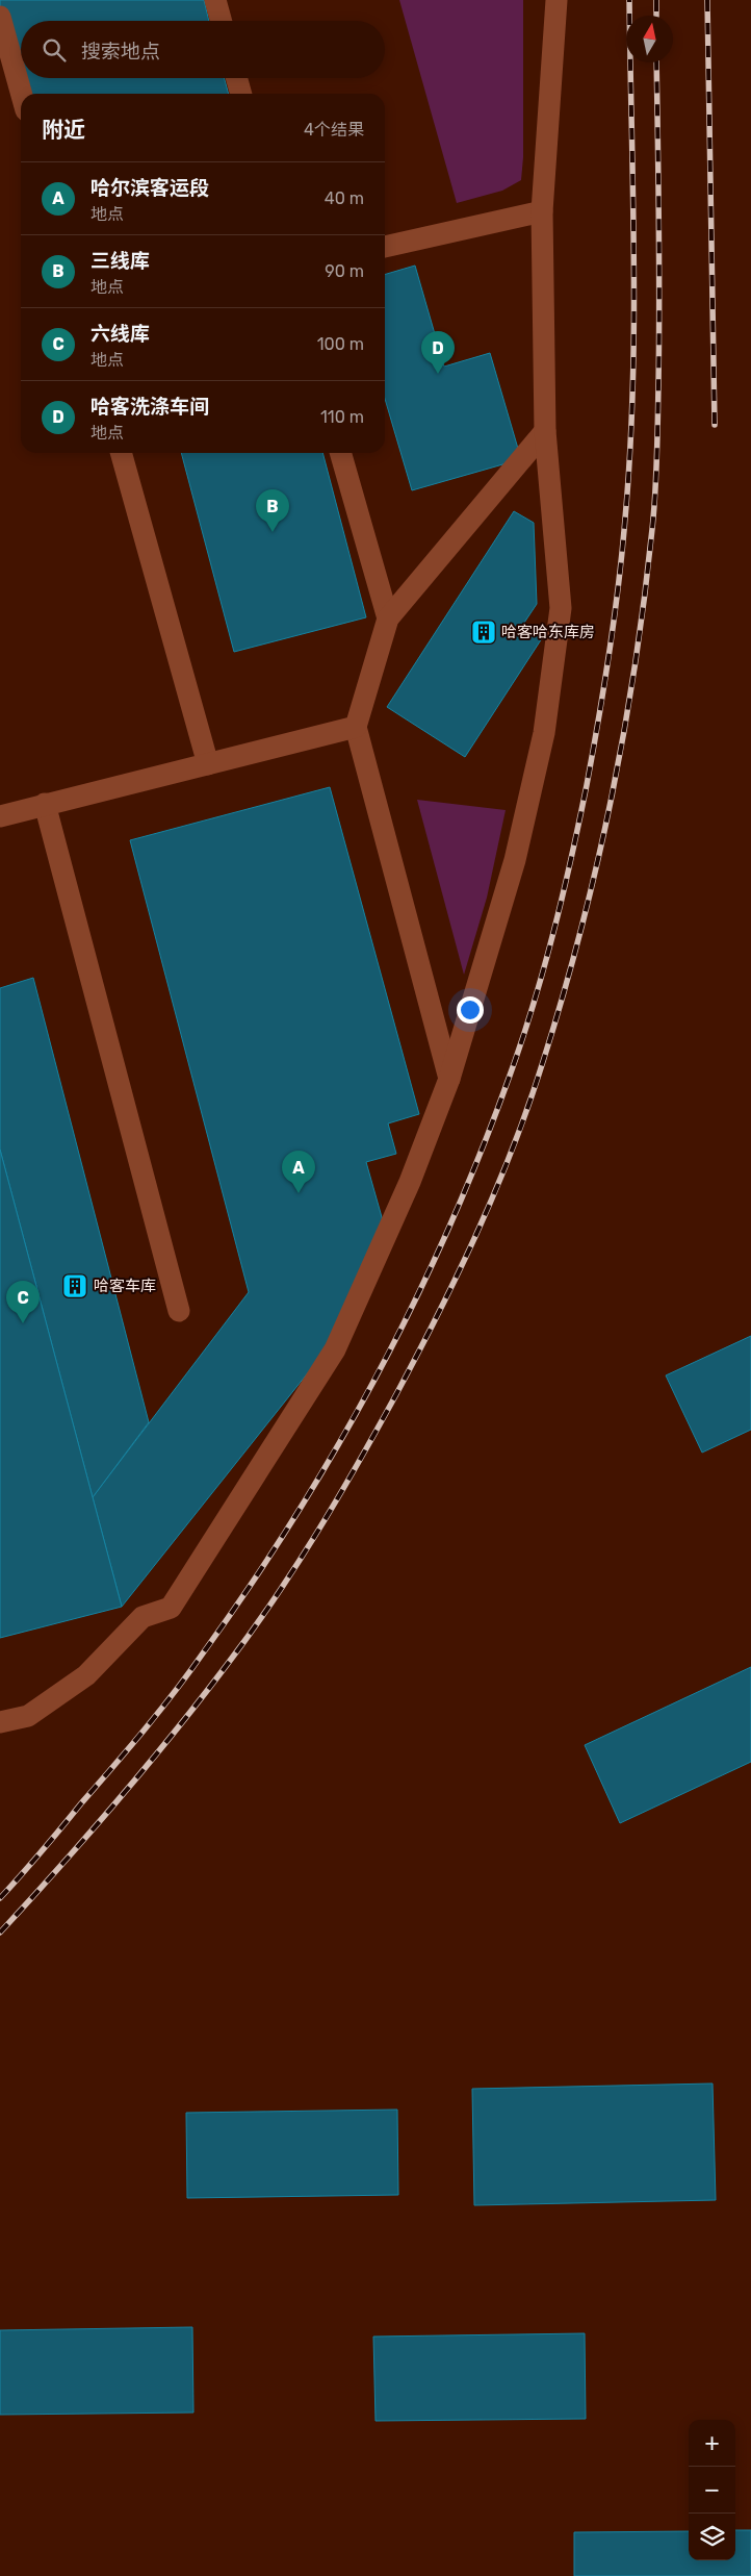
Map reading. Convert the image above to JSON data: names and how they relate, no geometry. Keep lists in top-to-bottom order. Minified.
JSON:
{"places":{"building":["哈客哈东库房","哈客车库"]},"north":"top","page":{"search":"搜索地点","heading":["附近","4个结果"],"list":[{"mark":"A","name":"哈尔滨客运段","note":"地点","value":"40 m"},{"mark":"B","name":"三线库","note":"地点","value":"90 m"},{"mark":"C","name":"六线库","note":"地点","value":"100 m"},{"mark":"D","name":"哈客洗涤车间","note":"地点","value":"110 m"}],"pins":["D","B","A","C"],"map_buttons":["+","−"]}}
